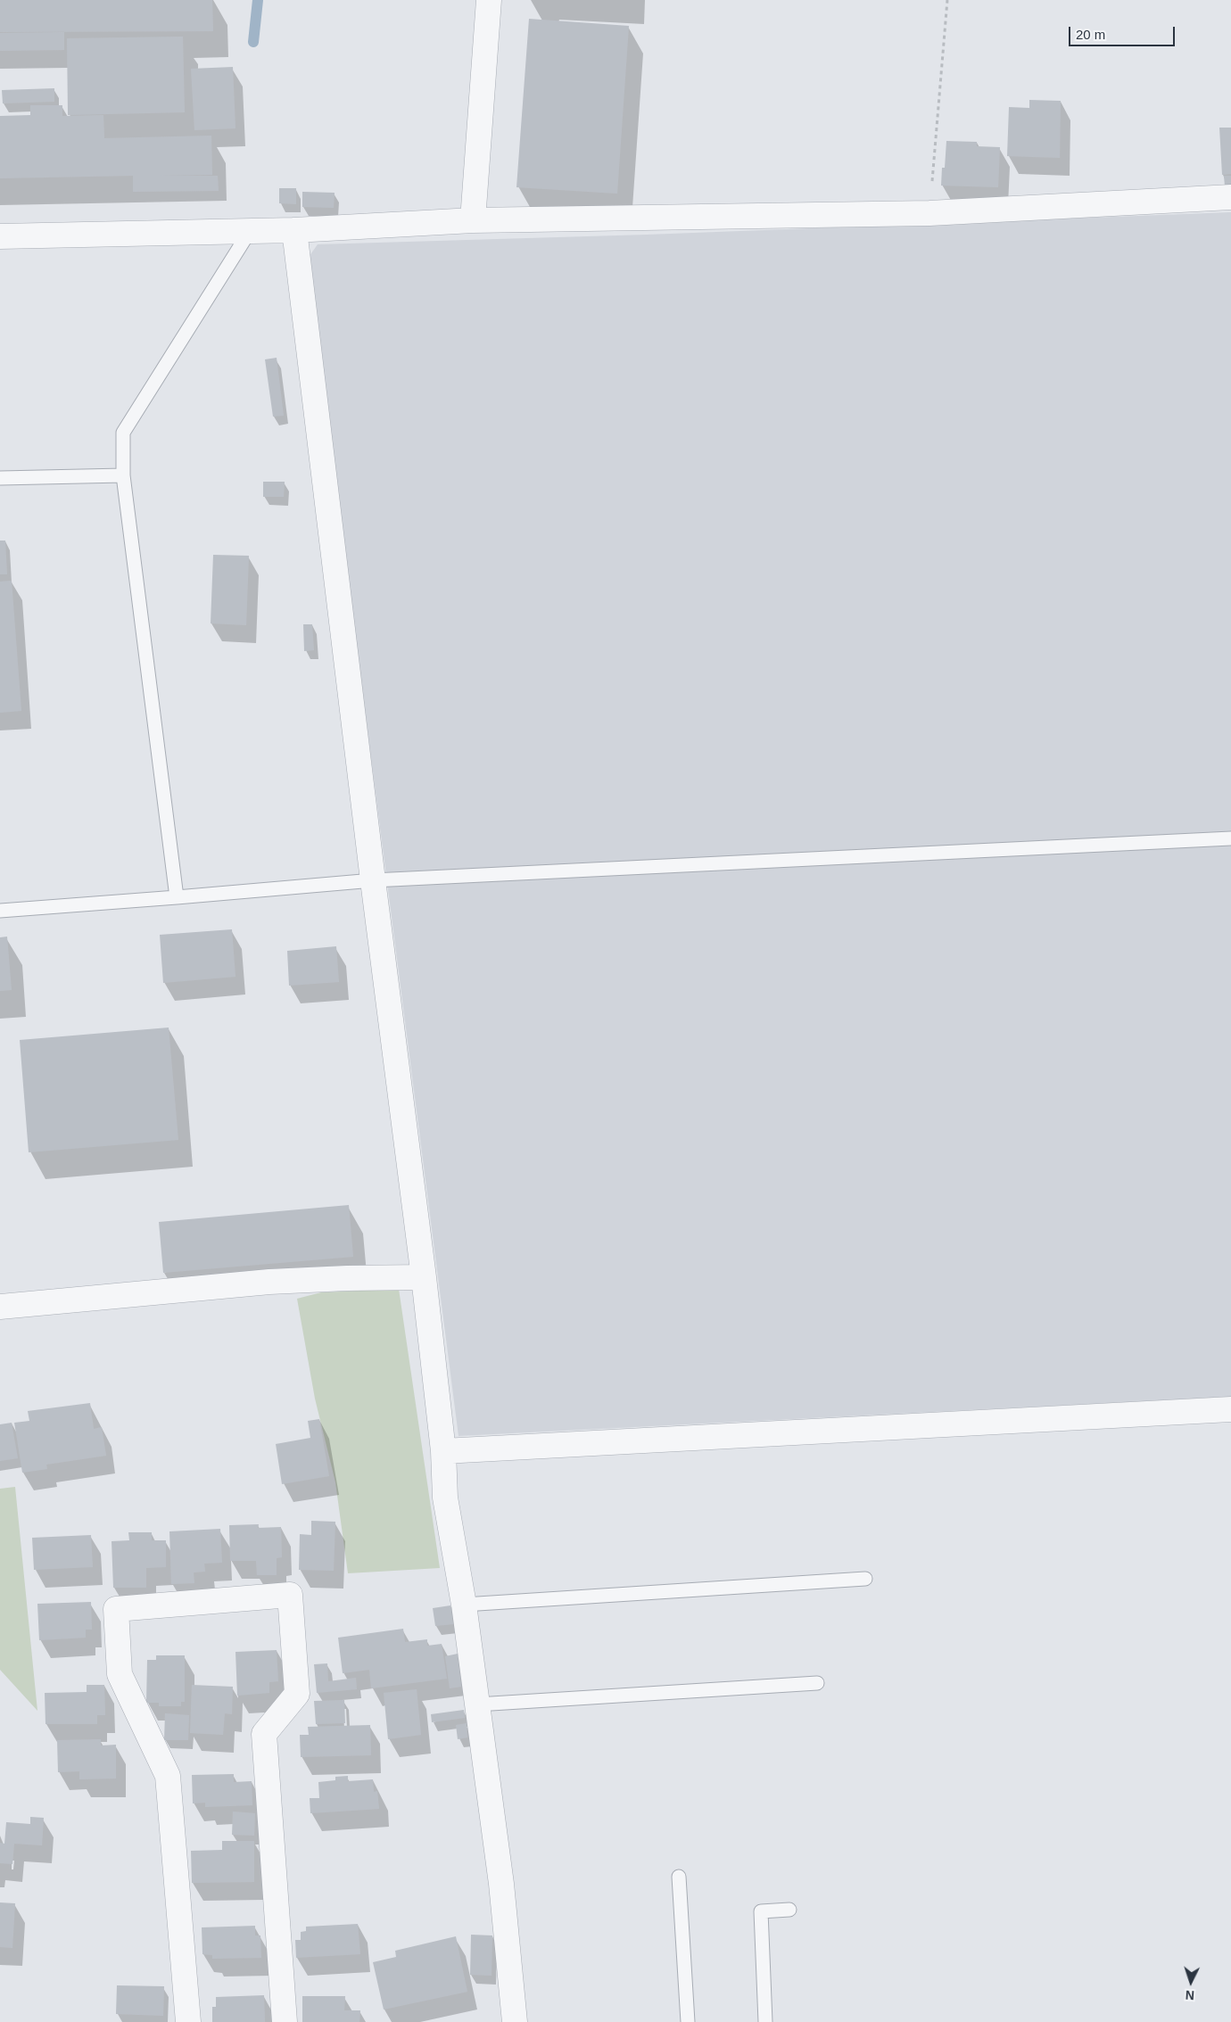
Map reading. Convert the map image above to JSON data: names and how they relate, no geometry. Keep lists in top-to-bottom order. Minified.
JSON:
{"scale_bar":"20 m","north":"bottom"}
